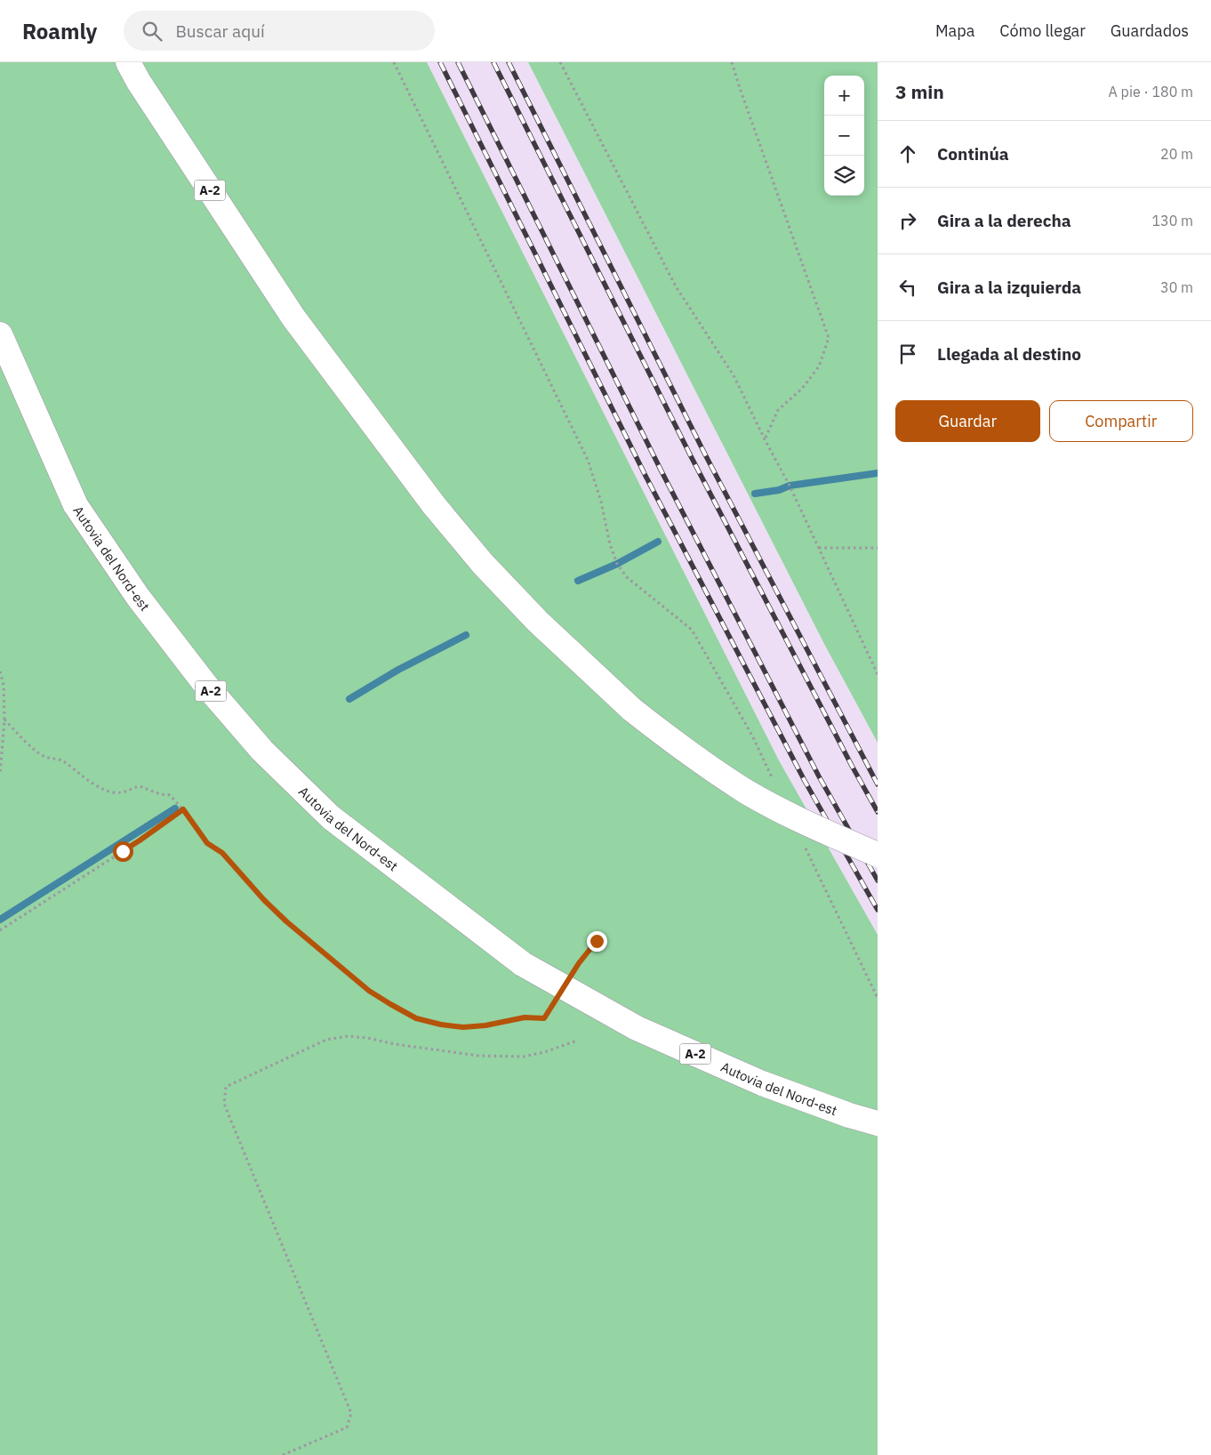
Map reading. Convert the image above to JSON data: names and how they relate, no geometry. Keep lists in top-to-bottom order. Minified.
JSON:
{"streets":{"highway":["A-2","Autovia del Nord-est"]},"page":{"header":"Roamly","search":"Buscar aquí","nav":["Mapa","Cómo llegar","Guardados"],"heading":["3 min","A pie · 180 m"],"map_buttons":["+","−"],"list":[["Continúa","20 m"],["Gira a la derecha","130 m"],["Gira a la izquierda","30 m"],"Llegada al destino"],"buttons":["Guardar","Compartir"]}}
